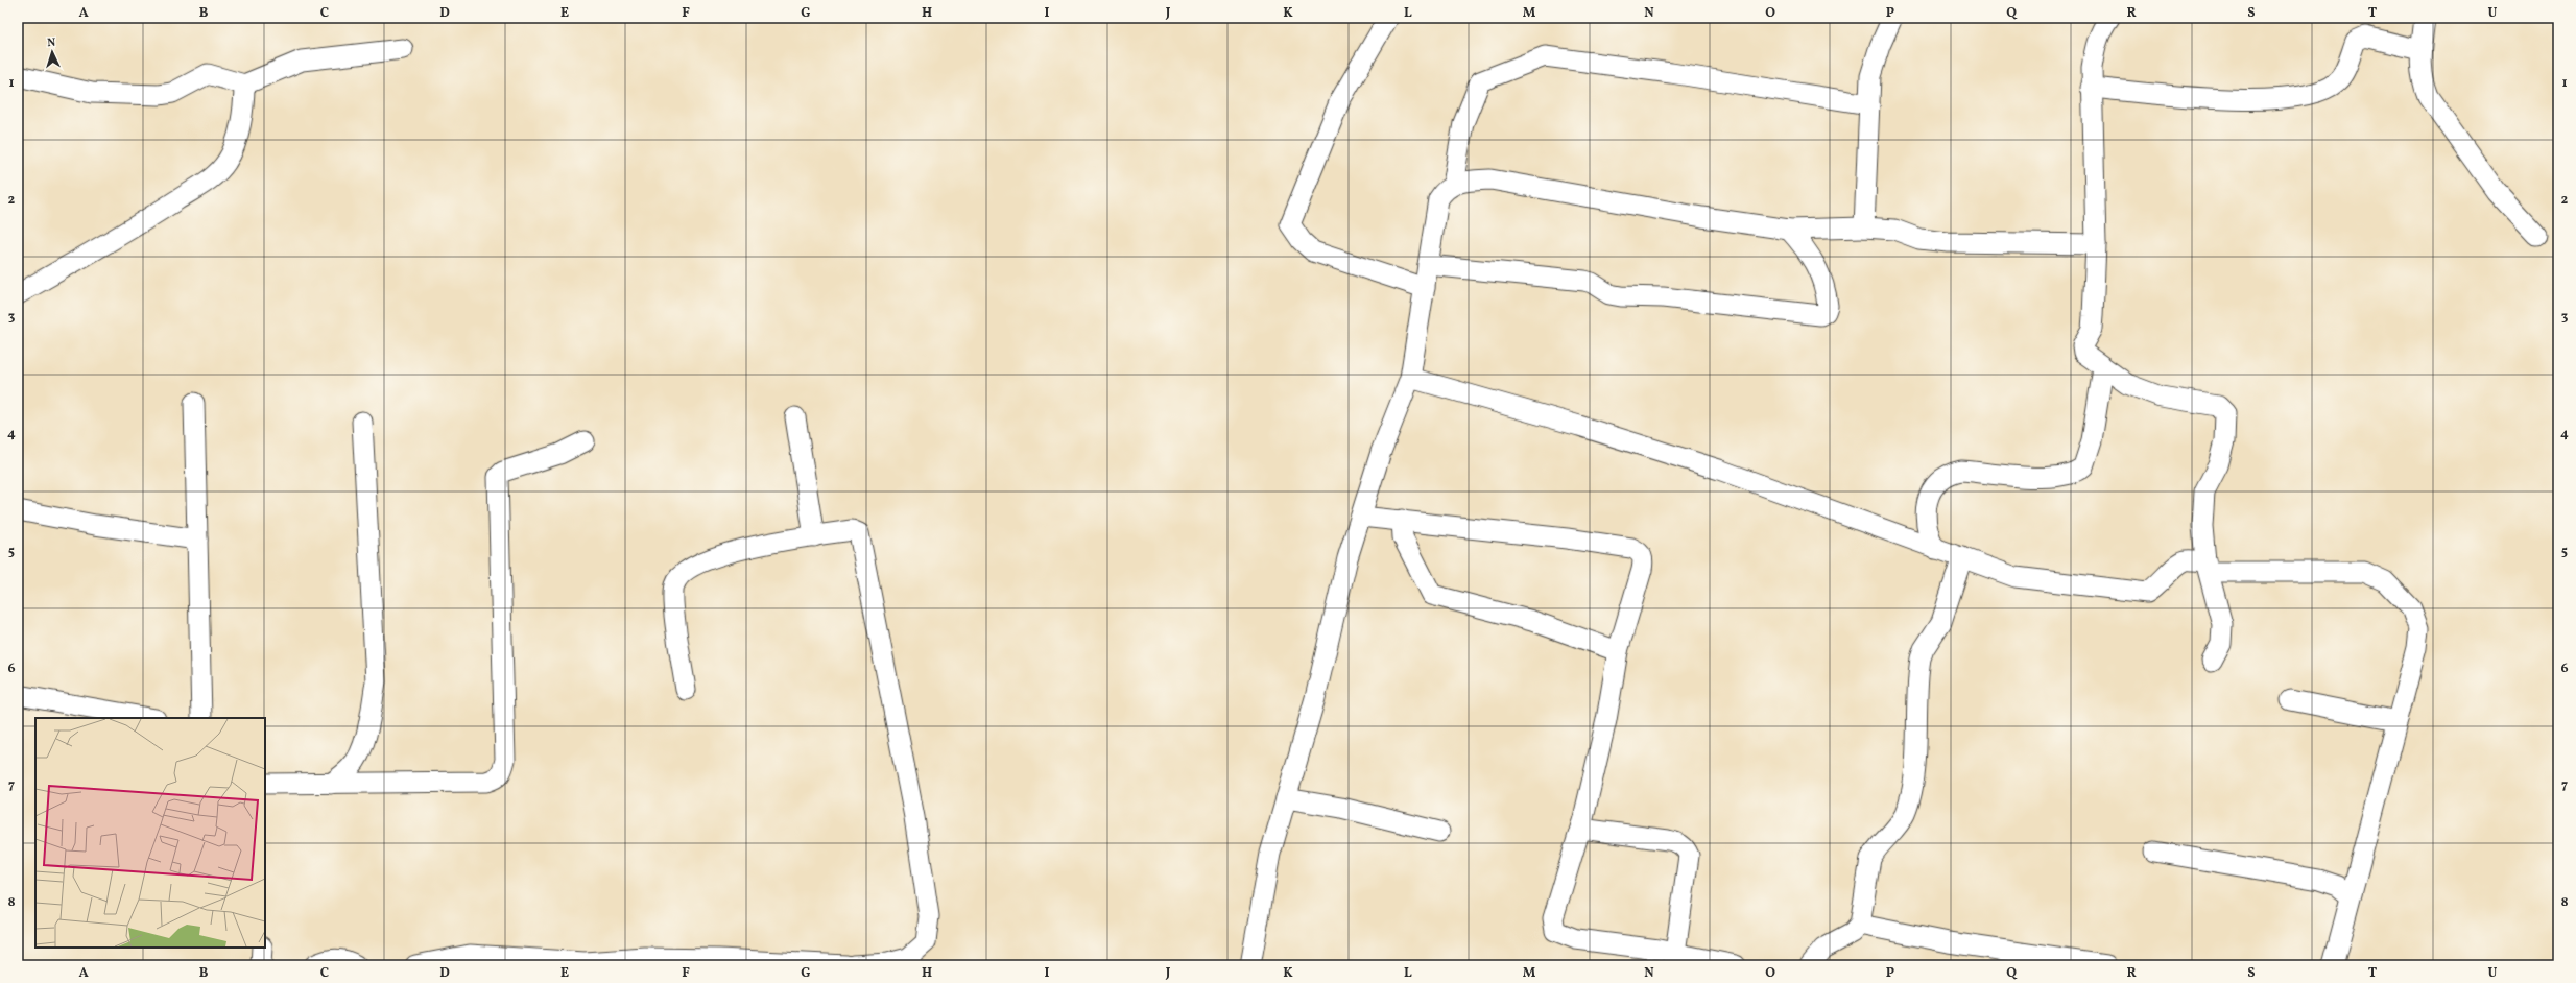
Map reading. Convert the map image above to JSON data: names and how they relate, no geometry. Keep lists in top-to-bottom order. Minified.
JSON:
{"north":"top","grid":{"columns":["A","B","C","D","E","F","G","H","I","J","K","L","M","N","O","P","Q","R","S","T","U"],"rows":["1","2","3","4","5","6","7","8"]}}
